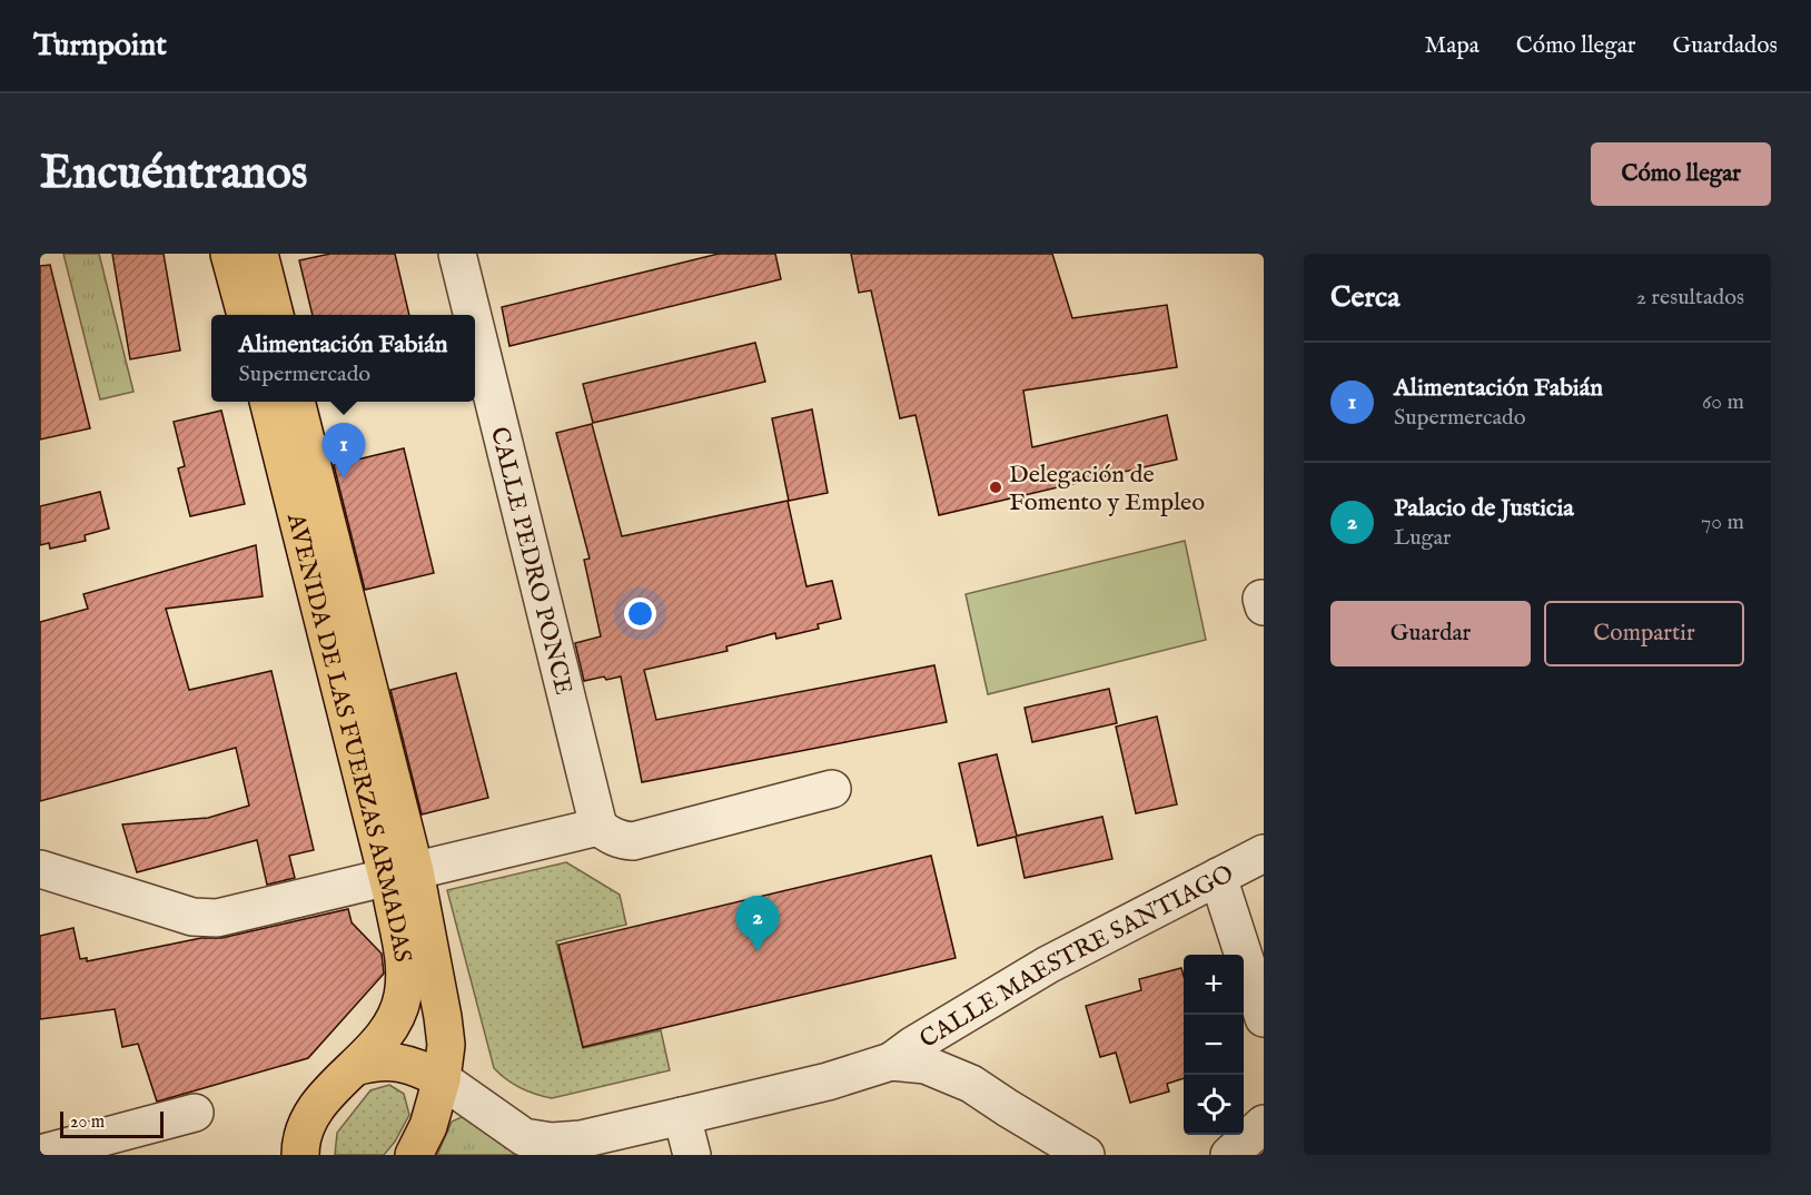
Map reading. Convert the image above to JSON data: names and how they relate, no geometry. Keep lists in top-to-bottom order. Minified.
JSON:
{"streets":{"main road":["AVENIDA DE LAS FUERZAS ARMADAS"],"street":["CALLE PEDRO PONCE","CALLE MAESTRE SANTIAGO"]},"places":["Delegación de Fomento y Empleo"],"scale_bar":"20 m","page":{"header":"Turnpoint","nav":["Mapa","Cómo llegar","Guardados"],"buttons":["Cómo llegar",["Guardar","Compartir"]],"title":"Encuéntranos","heading":["Cerca","2 resultados"],"popup":["Alimentación Fabián","Supermercado"],"list":[{"mark":"1","name":"Alimentación Fabián","note":"Supermercado","value":"60 m"},{"mark":"2","name":"Palacio de Justicia","note":"Lugar","value":"70 m"}],"pins":["1","2"],"map_buttons":["+","−"],"scale":"20 m"}}
